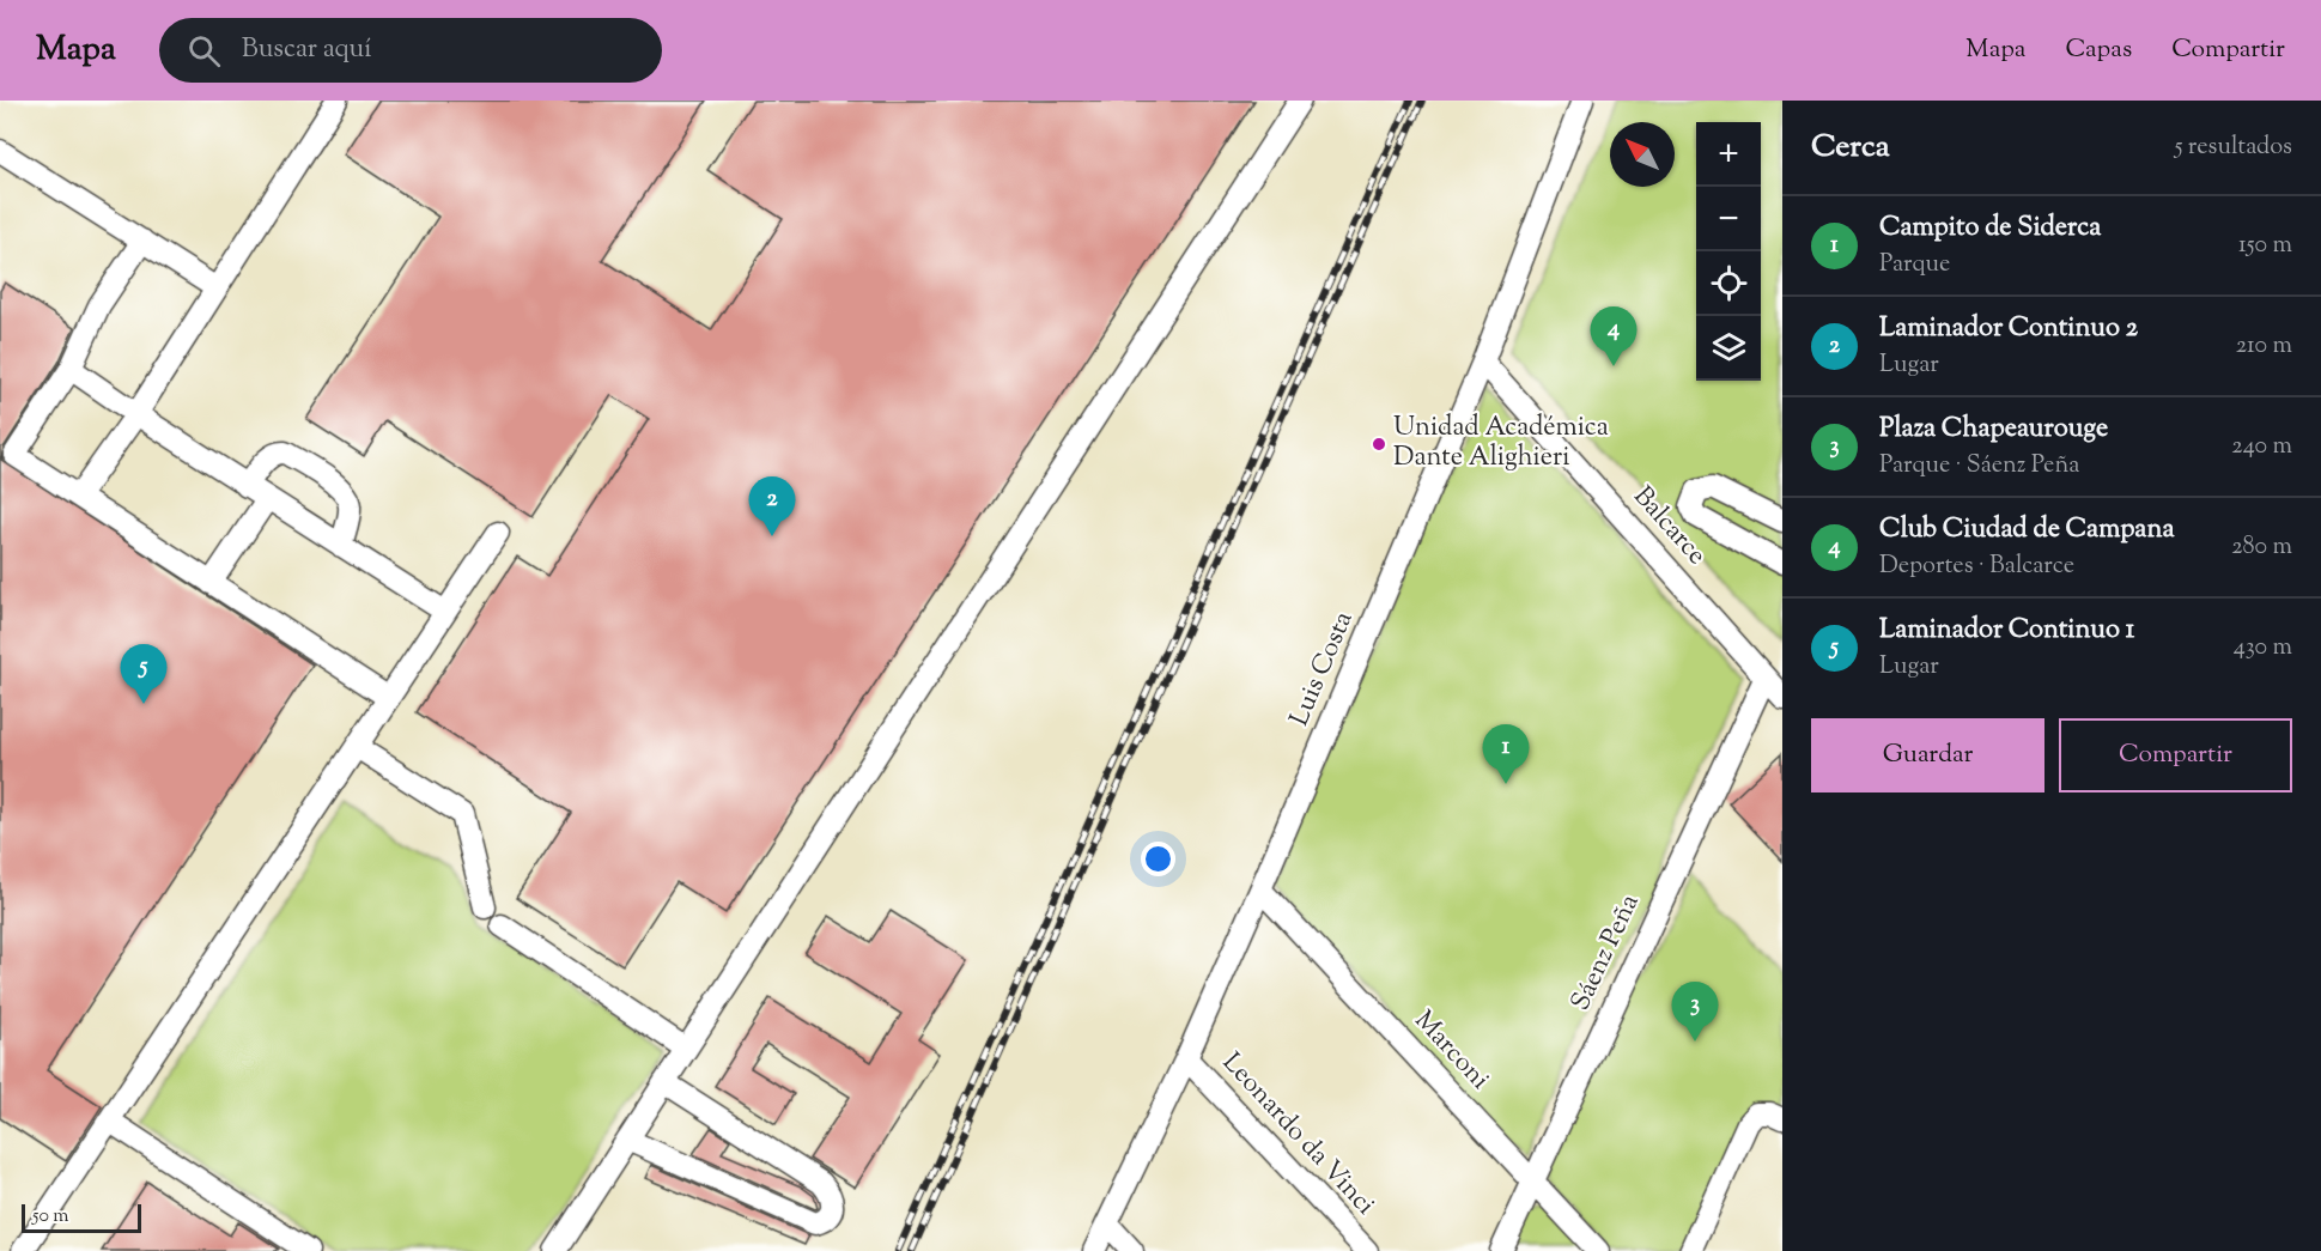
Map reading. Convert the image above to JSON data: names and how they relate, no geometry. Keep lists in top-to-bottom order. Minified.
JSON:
{"streets":{"street":["Balcarce","Luis Costa","Sáenz Peña","Marconi","Leonardo da Vinci"]},"crossings":[["Balcarce","Luis Costa"],["Balcarce","Sáenz Peña"],["Luis Costa","Marconi"],["Luis Costa","Leonardo da Vinci"],["Sáenz Peña","Marconi"]],"places":["Unidad Académica Dante Alighieri"],"scale_bar":"50 m","north":"top left","page":{"header":"Mapa","search":"Buscar aquí","nav":["Mapa","Capas","Compartir"],"heading":["Cerca","5 resultados"],"map_buttons":["+","−"],"list":[{"mark":"1","name":"Campito de Siderca","note":"Parque","value":"150 m"},{"mark":"2","name":"Laminador Continuo 2","note":"Lugar","value":"210 m"},{"mark":"3","name":"Plaza Chapeaurouge","note":"Parque · Sáenz Peña","value":"240 m"},{"mark":"4","name":"Club Ciudad de Campana","note":"Deportes · Balcarce","value":"280 m"},{"mark":"5","name":"Laminador Continuo 1","note":"Lugar","value":"430 m"}],"pins":["4","2","5","1","3"],"buttons":["Guardar","Compartir"],"scale":"50 m"}}
